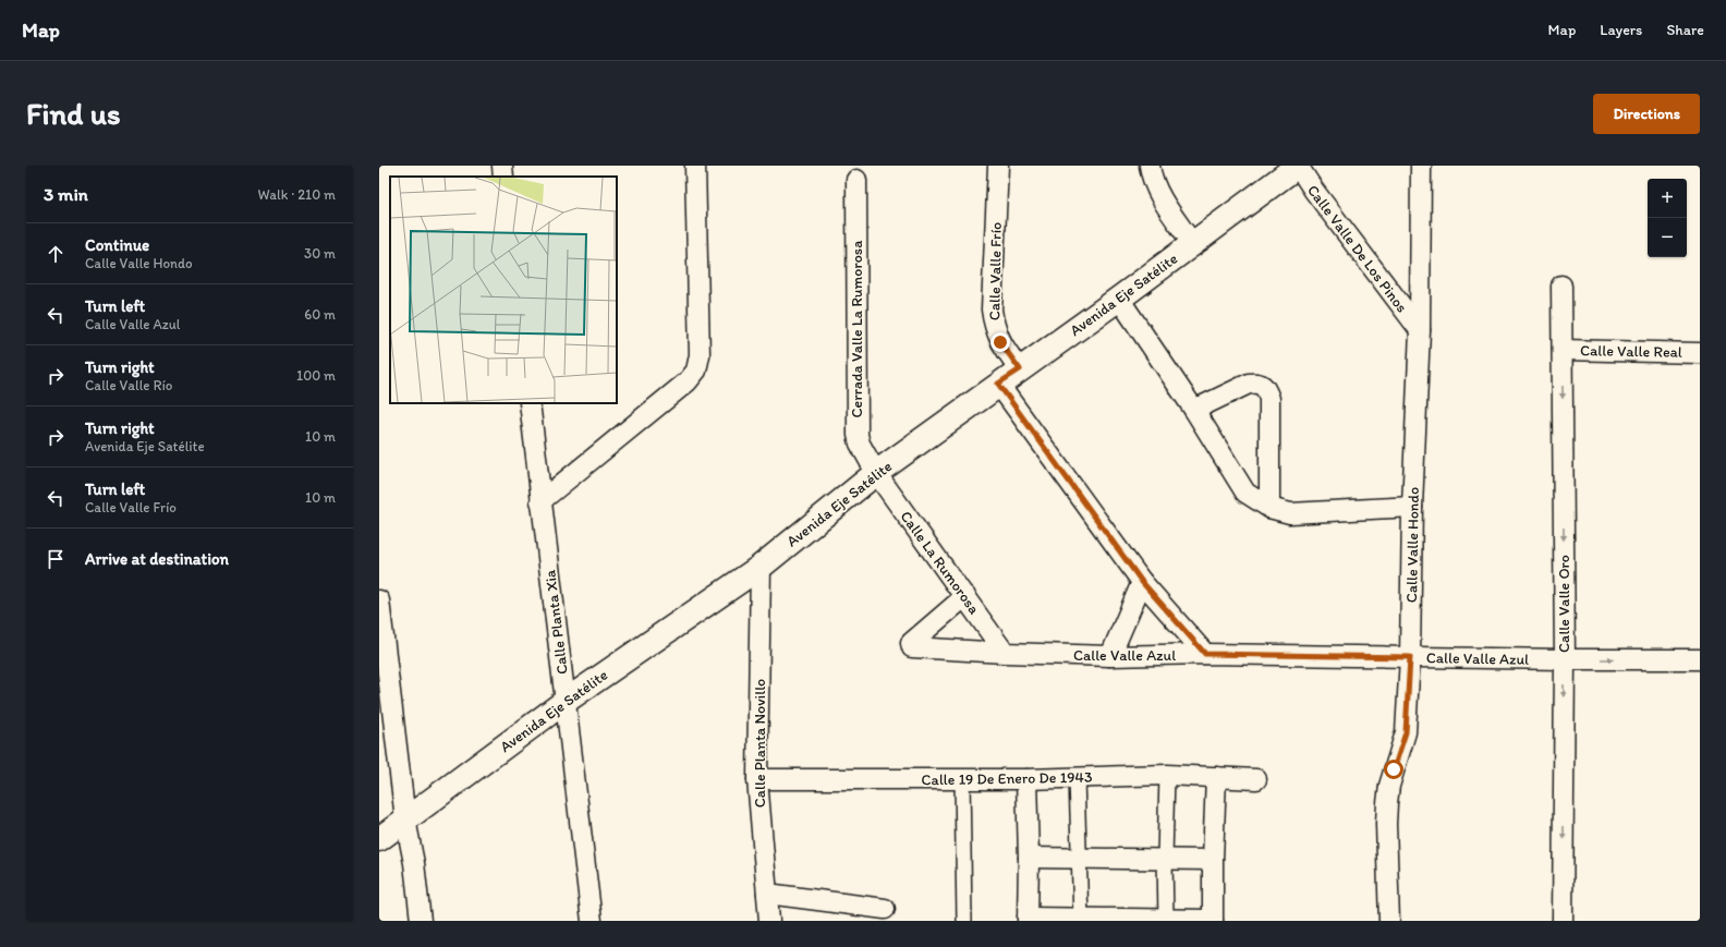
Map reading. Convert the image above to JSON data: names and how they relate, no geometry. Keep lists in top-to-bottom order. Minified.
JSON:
{"streets":{"street":["Calle Valle De Los Pinos","Calle Valle Frío","Avenida Eje Satélite","Cerrada Valle La Rumorosa","Calle Valle Real","Calle Valle Hondo","Calle La Rumorosa","Calle Valle Oro","Calle Planta Xia","Calle Valle Azul","Calle Planta Novillo","Calle 19 De Enero De 1943"]},"crossings":[["Calle Valle De Los Pinos","Avenida Eje Satélite"],["Calle Valle De Los Pinos","Calle Valle Hondo"],["Calle Valle Frío","Avenida Eje Satélite"],["Avenida Eje Satélite","Cerrada Valle La Rumorosa"],["Avenida Eje Satélite","Calle La Rumorosa"],["Avenida Eje Satélite","Calle Planta Xia"],["Avenida Eje Satélite","Calle Planta Novillo"],["Cerrada Valle La Rumorosa","Calle La Rumorosa"],["Calle Valle Real","Calle Valle Oro"],["Calle Valle Hondo","Calle Valle Azul"],["Calle La Rumorosa","Calle Valle Azul"],["Calle Valle Oro","Calle Valle Azul"],["Calle Planta Novillo","Calle 19 De Enero De 1943"]],"one_way":["Calle Valle Oro"],"page":{"header":"Map","nav":["Map","Layers","Share"],"buttons":"Directions","title":"Find us","heading":["3 min","Walk · 210 m"],"map_buttons":["+","−"],"list":[["Continue","Calle Valle Hondo","30 m"],["Turn left","Calle Valle Azul","60 m"],["Turn right","Calle Valle Río","100 m"],["Turn right","Avenida Eje Satélite","10 m"],["Turn left","Calle Valle Frío","10 m"],"Arrive at destination"]}}
